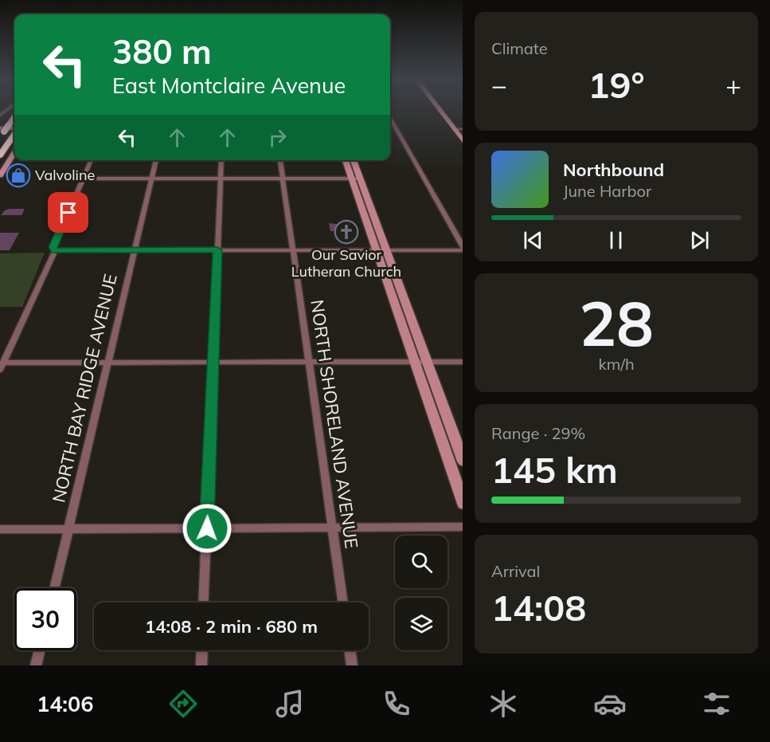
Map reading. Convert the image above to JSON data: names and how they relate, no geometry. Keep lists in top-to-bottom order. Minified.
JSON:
{"streets":{"street":["NORTH BAY RIDGE AVENUE","NORTH SHORELAND AVENUE"]},"places":{"shop":["Valvoline"],"church":["Our Savior Lutheran Church"]},"page":{"tile":["Climate",["28","km/h"],["Range · 29%","145 km"],["Arrival","14:08"]],"turn":["380 m","East Montclaire Avenue"],"heat":["−","19°","+"],"song":["Northbound","June Harbor"],"limit":"30","trip":"14:08 · 2 min · 680 m","tabs":"14:06"}}
